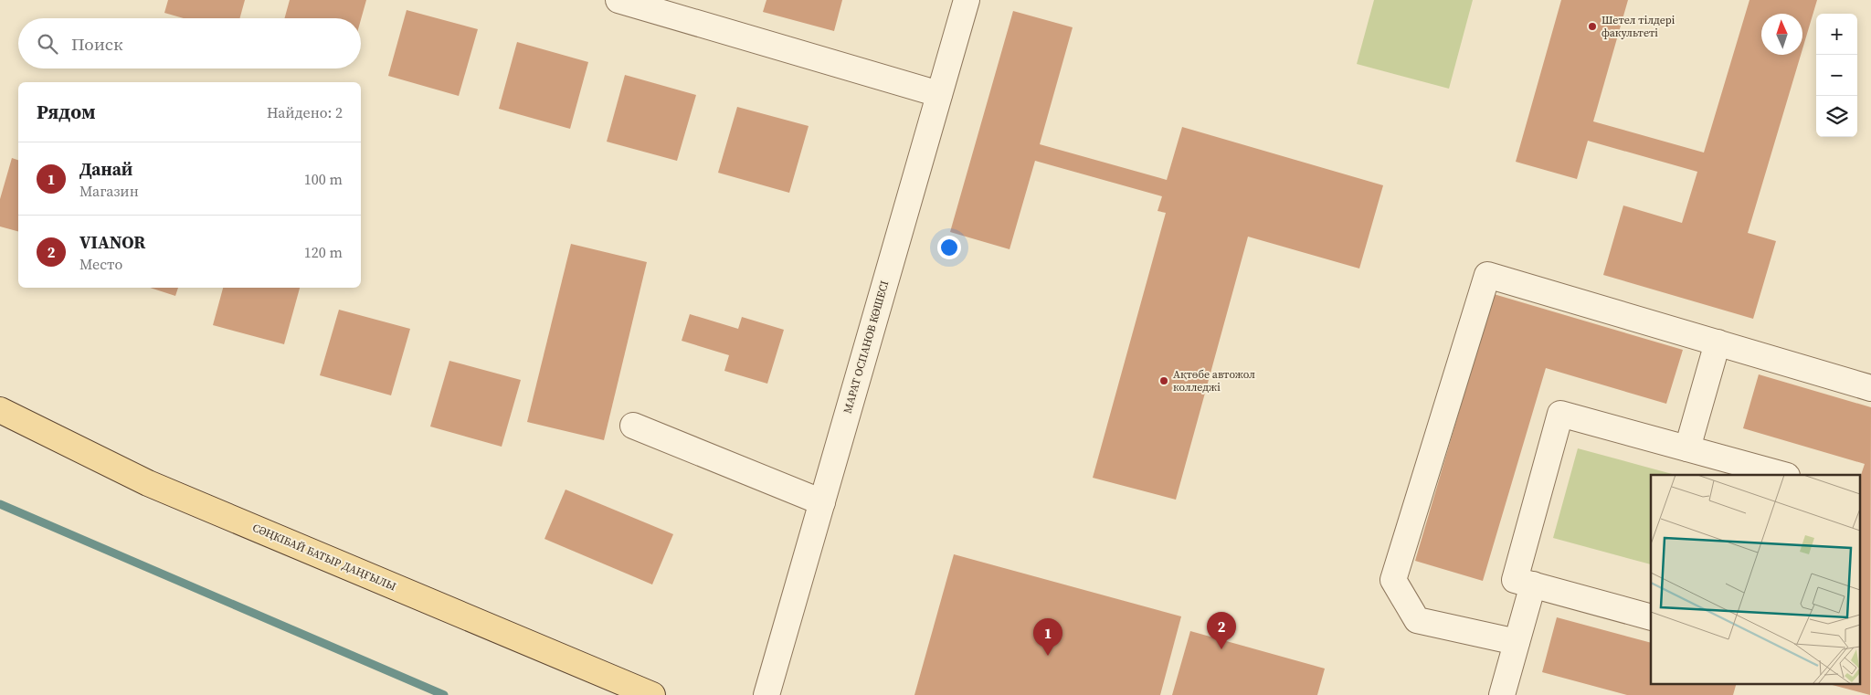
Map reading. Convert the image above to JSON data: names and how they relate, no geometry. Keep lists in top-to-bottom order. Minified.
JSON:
{"streets":{"main road":["СӘҢКІБАЙ БАТЫР ДАҢҒЫЛЫ"],"street":["МАРАТ ОСПАНОВ КӨШЕСІ"]},"places":["Шетел тілдері факультеті","Ақтөбе автожол колледжі"],"north":"top","page":{"map_buttons":["+","−"],"search":"Поиск","heading":["Рядом","Найдено: 2"],"list":[{"mark":"1","name":"Данай","note":"Магазин","value":"100 m"},{"mark":"2","name":"VIANOR","note":"Место","value":"120 m"}],"pins":["2","1"]}}
